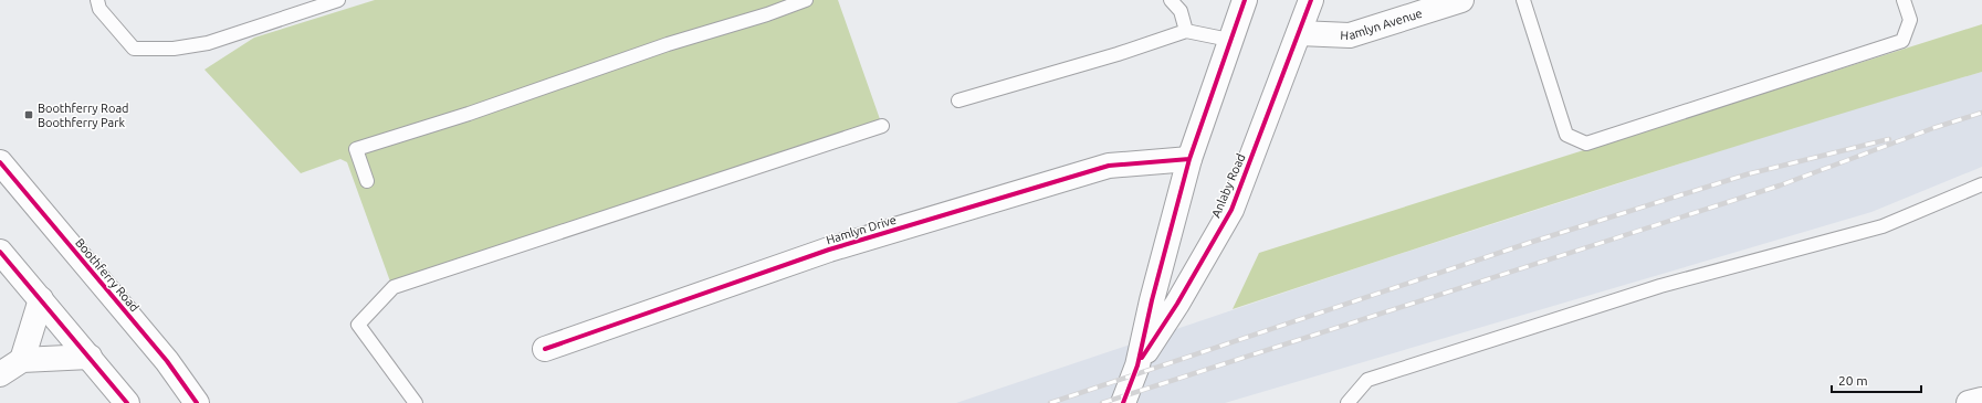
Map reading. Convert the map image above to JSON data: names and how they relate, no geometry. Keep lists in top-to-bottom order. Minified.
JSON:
{"streets":{"main road":["Hamlyn Avenue","Anlaby Road","Hamlyn Drive","Boothferry Road"]},"crossings":[["Hamlyn Avenue","Anlaby Road"],["Anlaby Road","Hamlyn Drive"]],"places":{"transit":["Boothferry Road Boothferry Park"]},"scale_bar":"20 m"}
